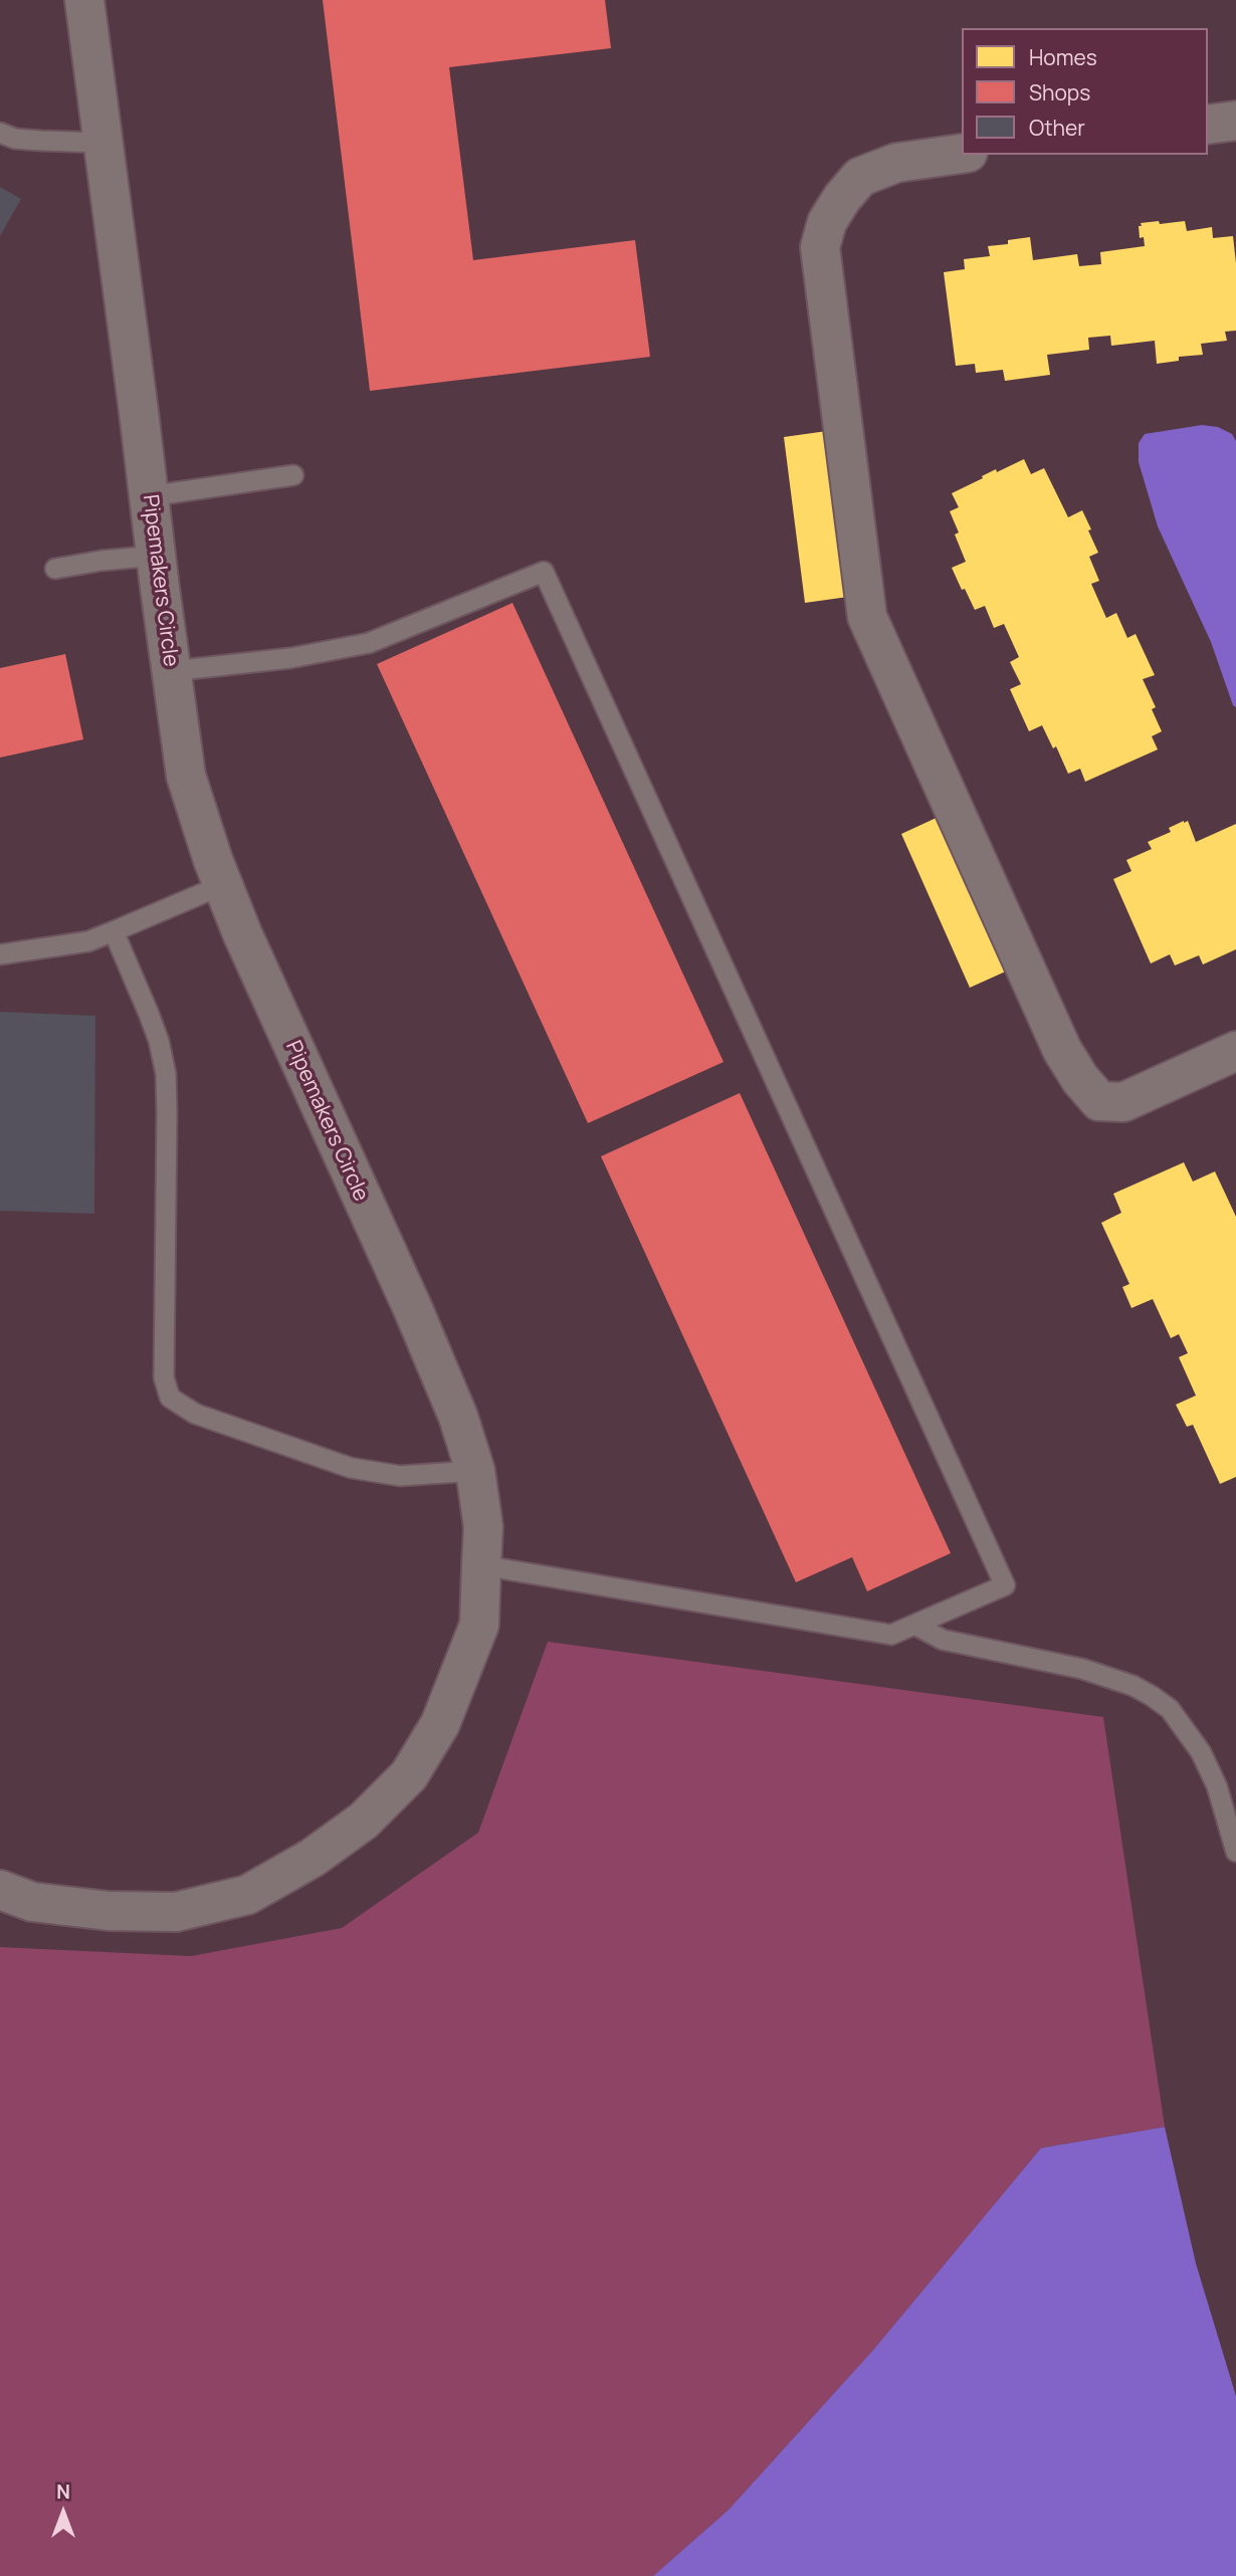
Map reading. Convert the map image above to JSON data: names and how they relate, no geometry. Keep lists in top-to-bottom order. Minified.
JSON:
{"streets":{"street":["Pipemakers Circle"]},"legend":["Homes","Shops","Other"],"north":"top"}
